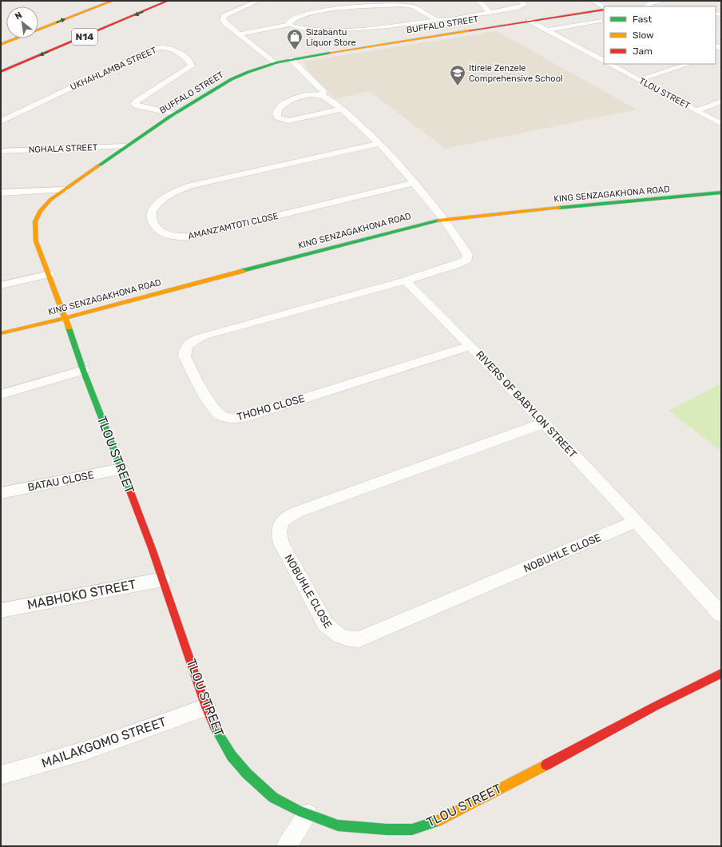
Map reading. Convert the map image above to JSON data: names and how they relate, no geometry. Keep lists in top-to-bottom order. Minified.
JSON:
{"streets":{"main road":["BUFFALO STREET","N14","TLOU STREET","KING SENZAGAKHONA ROAD"],"street":["UKHAHLAMBA STREET","NGHALA STREET","AMANZ'AMTOTI CLOSE","RIVERS OF BABYLON STREET","THOHO CLOSE","BATAU CLOSE","NOBUHLE CLOSE","MABHOKO STREET","MAILAKGOMO STREET"]},"crossings":[["BUFFALO STREET","UKHAHLAMBA STREET"],["BUFFALO STREET","TLOU STREET"],["BUFFALO STREET","NGHALA STREET"],["BUFFALO STREET","KING SENZAGAKHONA ROAD"],["TLOU STREET","KING SENZAGAKHONA ROAD"],["TLOU STREET","BATAU CLOSE"],["TLOU STREET","MABHOKO STREET"],["TLOU STREET","MAILAKGOMO STREET"],["RIVERS OF BABYLON STREET","THOHO CLOSE"],["RIVERS OF BABYLON STREET","NOBUHLE CLOSE"]],"places":{"shop":["Sizabantu Liquor Store"],"school or university":["Itirele Zenzele Comprehensive School"]},"legend":["Fast","Slow","Jam"],"north":"top left"}
